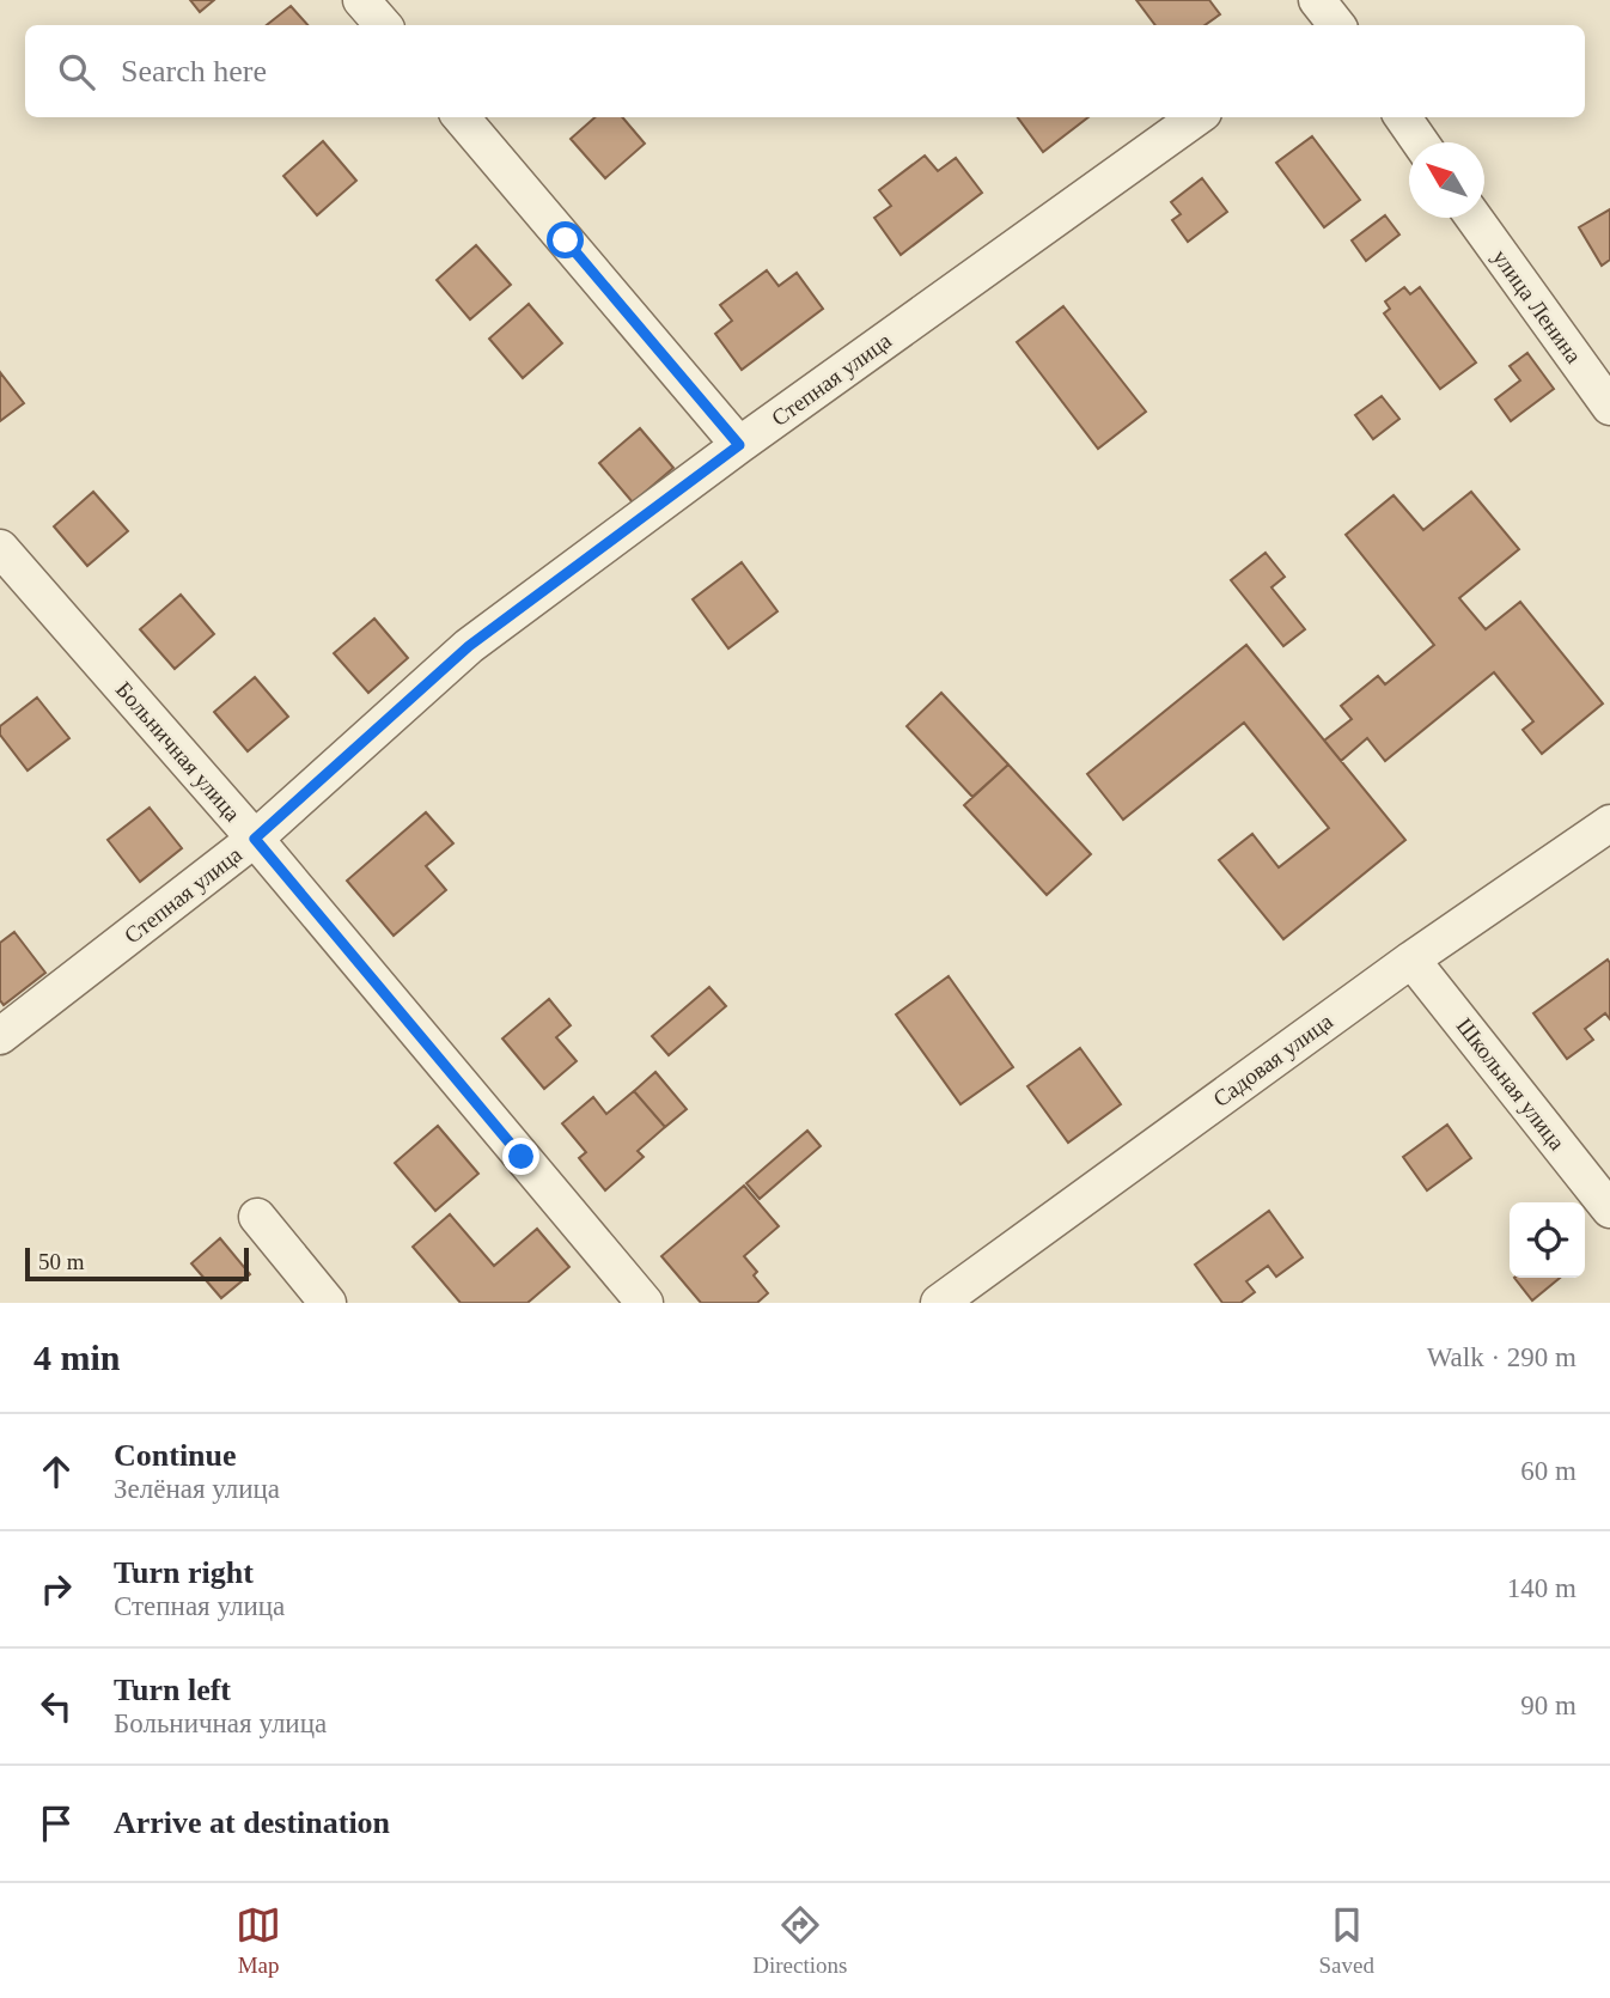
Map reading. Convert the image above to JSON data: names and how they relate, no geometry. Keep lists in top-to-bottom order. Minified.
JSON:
{"streets":{"street":["улица Ленина","Степная улица","Больничная улица","Садовая улица","Школьная улица"]},"crossings":[["Степная улица","Больничная улица"],["Садовая улица","Школьная улица"]],"scale_bar":"50 m","north":"top left","page":{"search":"Search here","scale":"50 m","heading":["4 min","Walk · 290 m"],"list":[["Continue","Зелёная улица","60 m"],["Turn right","Степная улица","140 m"],["Turn left","Больничная улица","90 m"],"Arrive at destination"],"nav":["Map","Directions","Saved"]}}
